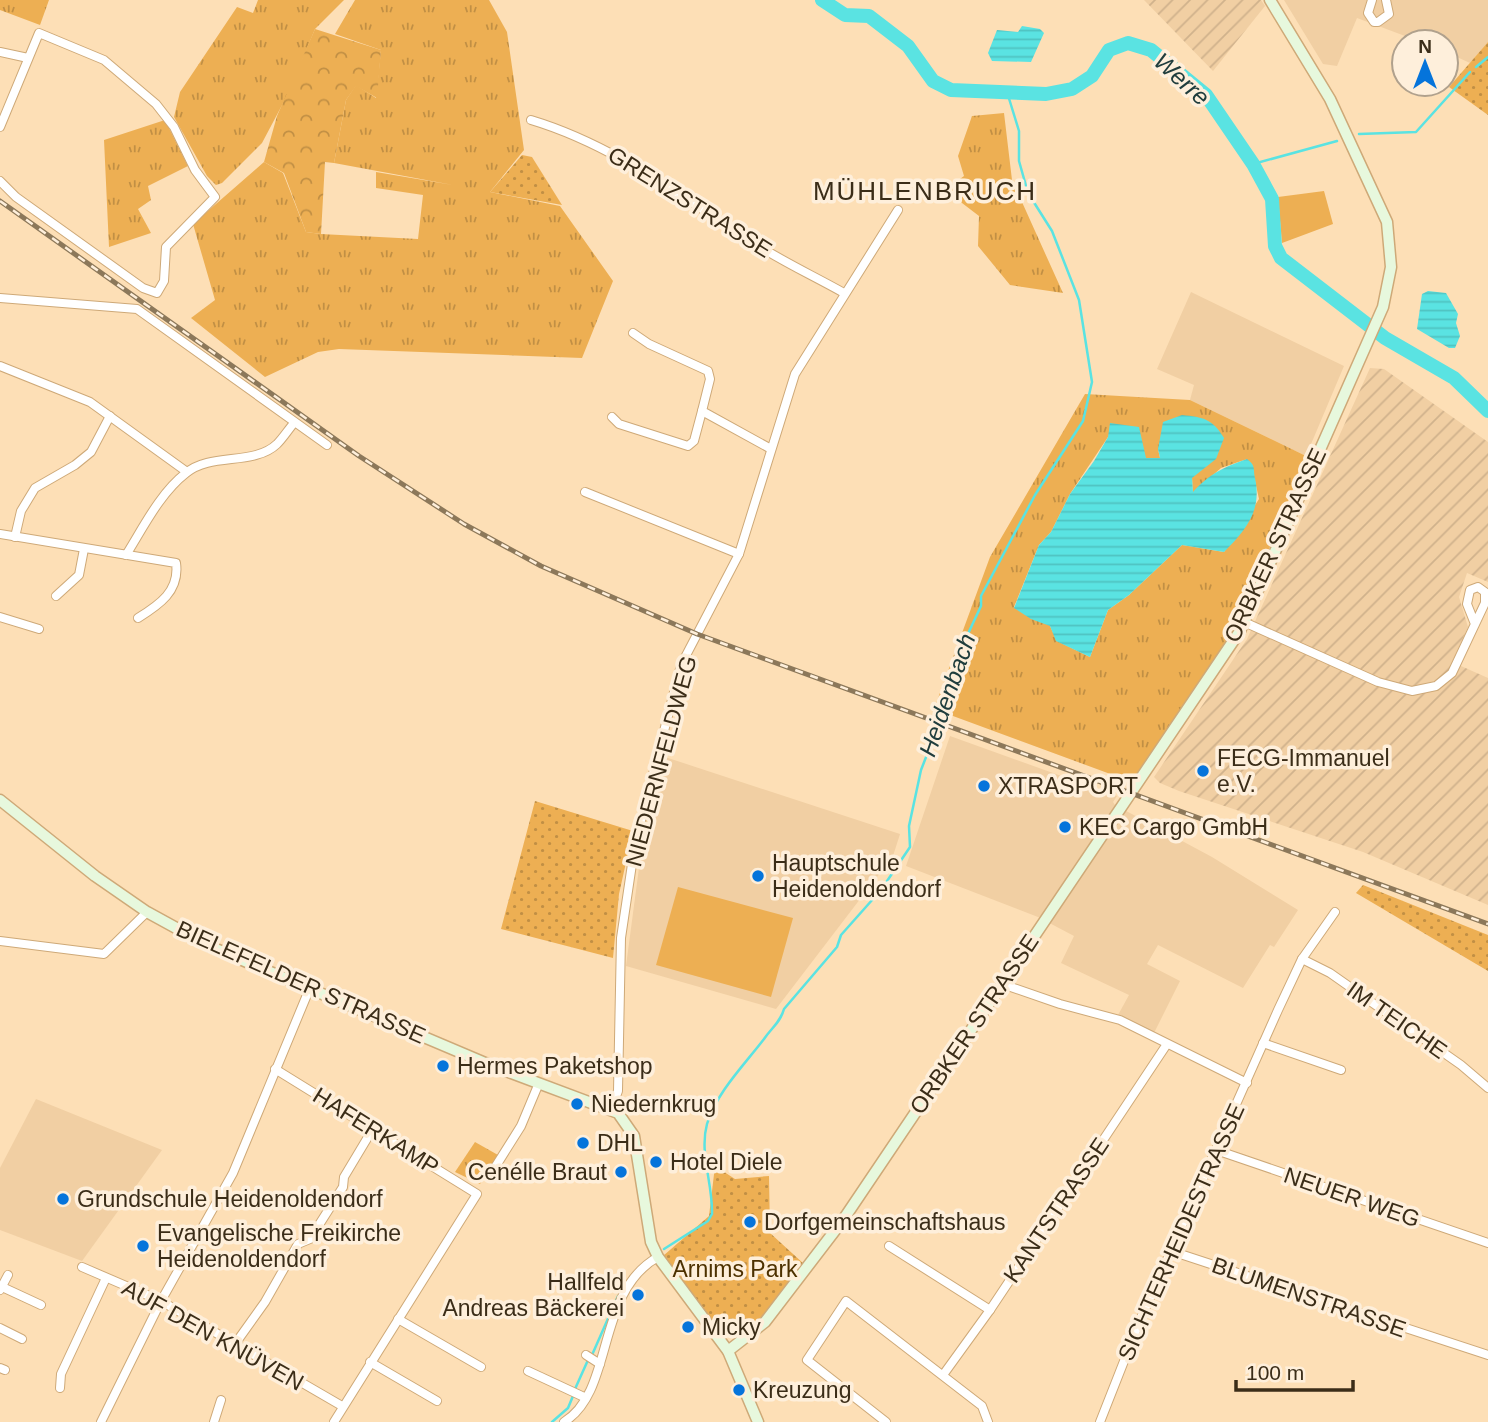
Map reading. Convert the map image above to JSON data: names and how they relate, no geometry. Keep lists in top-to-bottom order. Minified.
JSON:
{"streets":{"street":["GRENZSTRASSE","ORBKER STRASSE","NIEDERNFELDWEG","BIELEFELDER STRASSE","IM TEICHE","HAFERKAMP","NEUER WEG","KANTSTRASSE","SICHTERHEIDESTRASSE","BLUMENSTRASSE","AUF DEN KNÜVEN"]},"crossings":[["GRENZSTRASSE","NIEDERNFELDWEG"],["ORBKER STRASSE","BIELEFELDER STRASSE"],["NIEDERNFELDWEG","BIELEFELDER STRASSE"],["IM TEICHE","SICHTERHEIDESTRASSE"],["NEUER WEG","SICHTERHEIDESTRASSE"],["SICHTERHEIDESTRASSE","BLUMENSTRASSE"]],"districts":["MÜHLENBRUCH"],"water":["Werre","Heidenbach"],"parks":["Arnims Park"],"places":["FECG-Immanuel e.V.","XTRASPORT","KEC Cargo GmbH","Hauptschule Heidenoldendorf","Hermes Paketshop","Niedernkrug","DHL","Hotel Diele","Cenélle Braut","Grundschule Heidenoldendorf","Dorfgemeinschaftshaus","Evangelische Freikirche Heidenoldendorf","Hallfeld Andreas Bäckerei","Micky","Kreuzung"],"scale_bar":"100 m","north":"top"}
